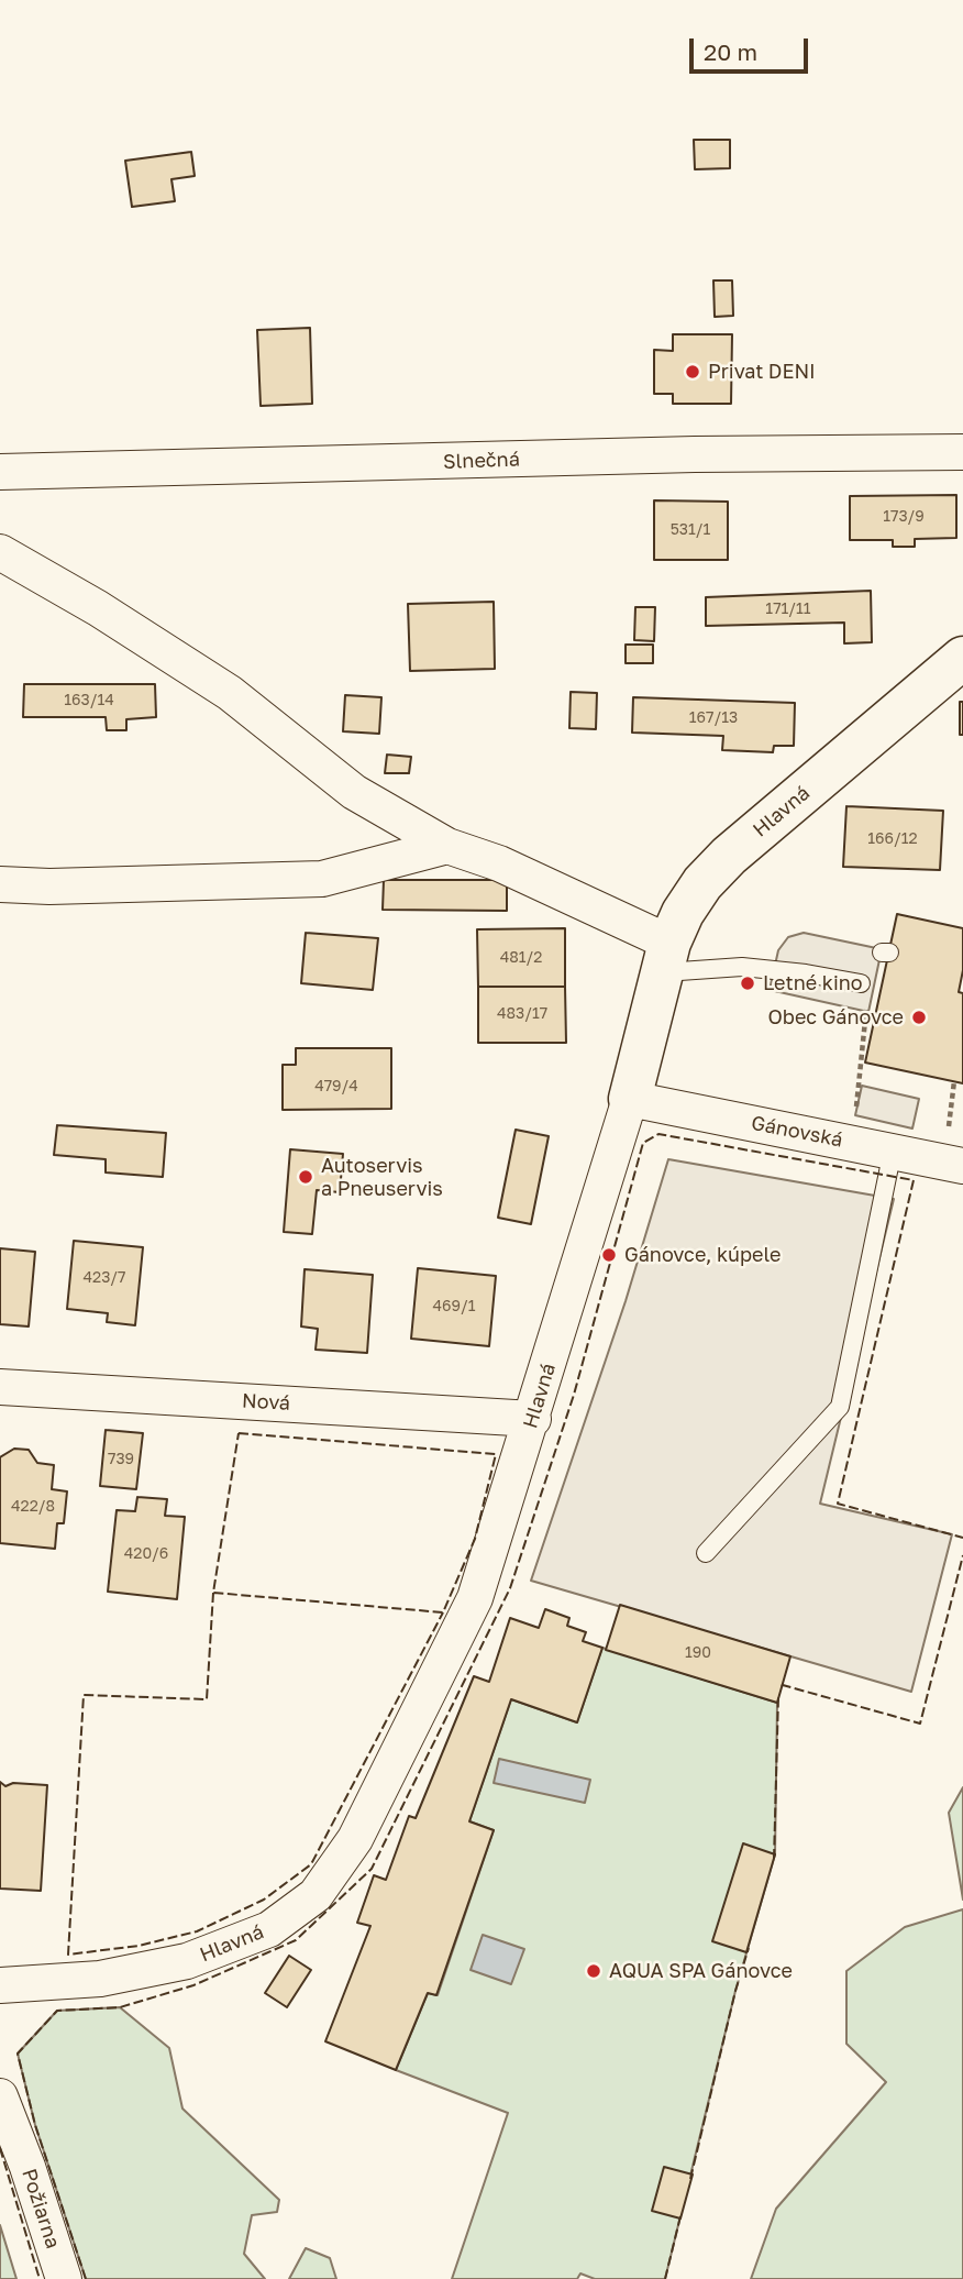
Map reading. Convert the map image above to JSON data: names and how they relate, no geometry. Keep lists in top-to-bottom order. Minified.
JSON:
{"streets":{"street":["Slnečná","Hlavná","Gánovská","Nová","Požiarna"]},"crossings":[["Hlavná","Gánovská"],["Hlavná","Nová"]],"places":["Privat DENI","Letné kino","Obec Gánovce","Autoservis a Pneuservis","Gánovce, kúpele","AQUA SPA Gánovce"],"house_numbers":["173/9","531/1","171/11","163/14","167/13","166/12","481/2","483/17","479/4","423/7","469/1","739","422/8","420/6","190"],"scale_bar":"20 m"}
